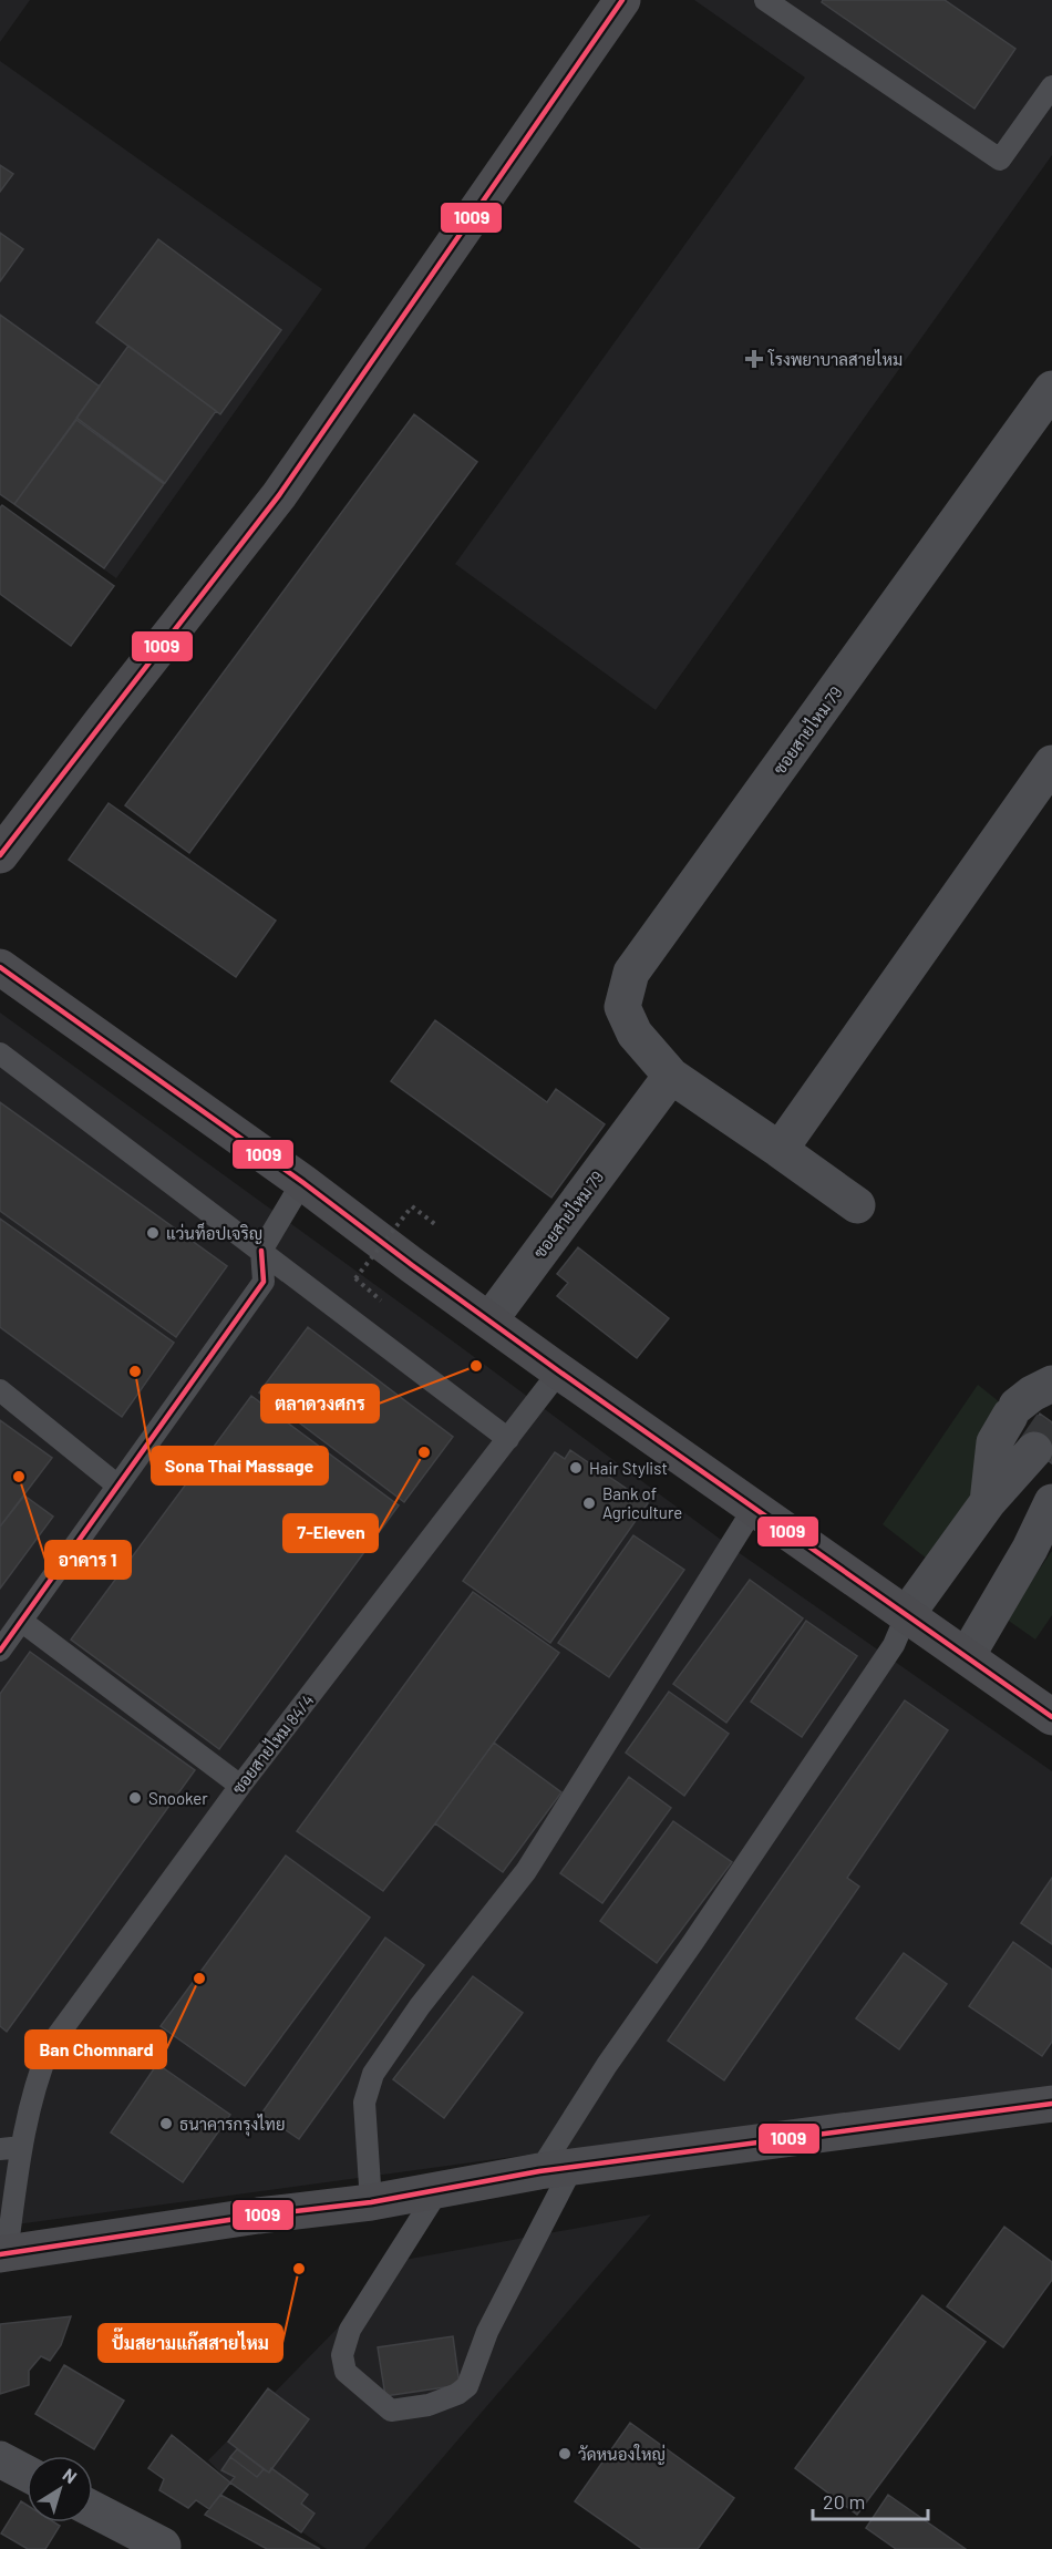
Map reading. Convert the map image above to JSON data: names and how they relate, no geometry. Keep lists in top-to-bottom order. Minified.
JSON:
{"streets":{"street":["ซอยสายไหม 79"],"lane":["ซอยสายไหม 84/4"]},"places":{"health":["โรงพยาบาลสายไหม"],"other":["แว่นท็อปเจริญ","ตลาดวงศกร","Sona Thai Massage","7-Eleven","Hair Stylist","อาคาร 1","Bank of Agriculture","Snooker","Ban Chomnard","ธนาคารกรุงไทย","ปั๊มสยามแก๊สสายไหม","วัดหนองใหญ่"]},"lines":["transit line 1009"],"scale_bar":"20 m","north":"top right"}
